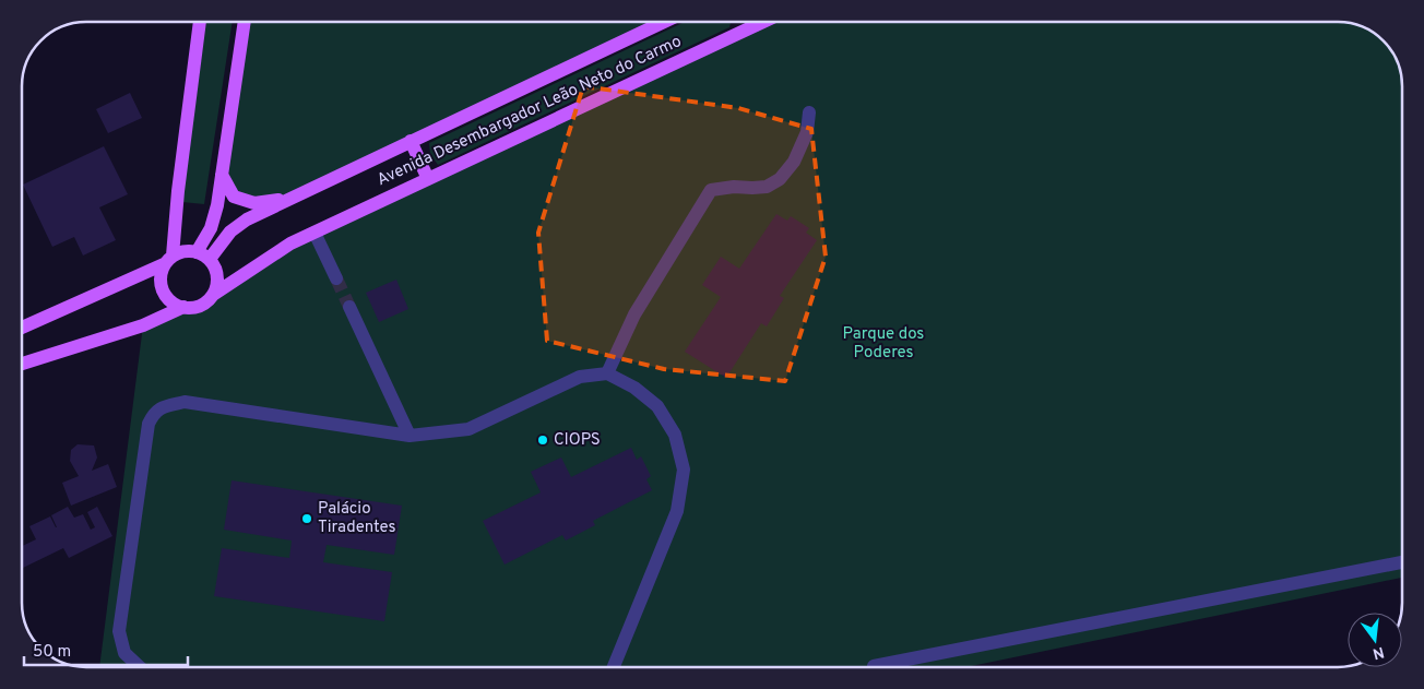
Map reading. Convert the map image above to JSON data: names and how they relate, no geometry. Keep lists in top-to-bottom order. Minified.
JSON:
{"streets":{"main road":["Avenida Desembargador Leão Neto do Carmo"]},"parks":["Parque dos Poderes"],"places":["CIOPS","Palácio Tiradentes"],"scale_bar":"50 m","north":"bottom"}
